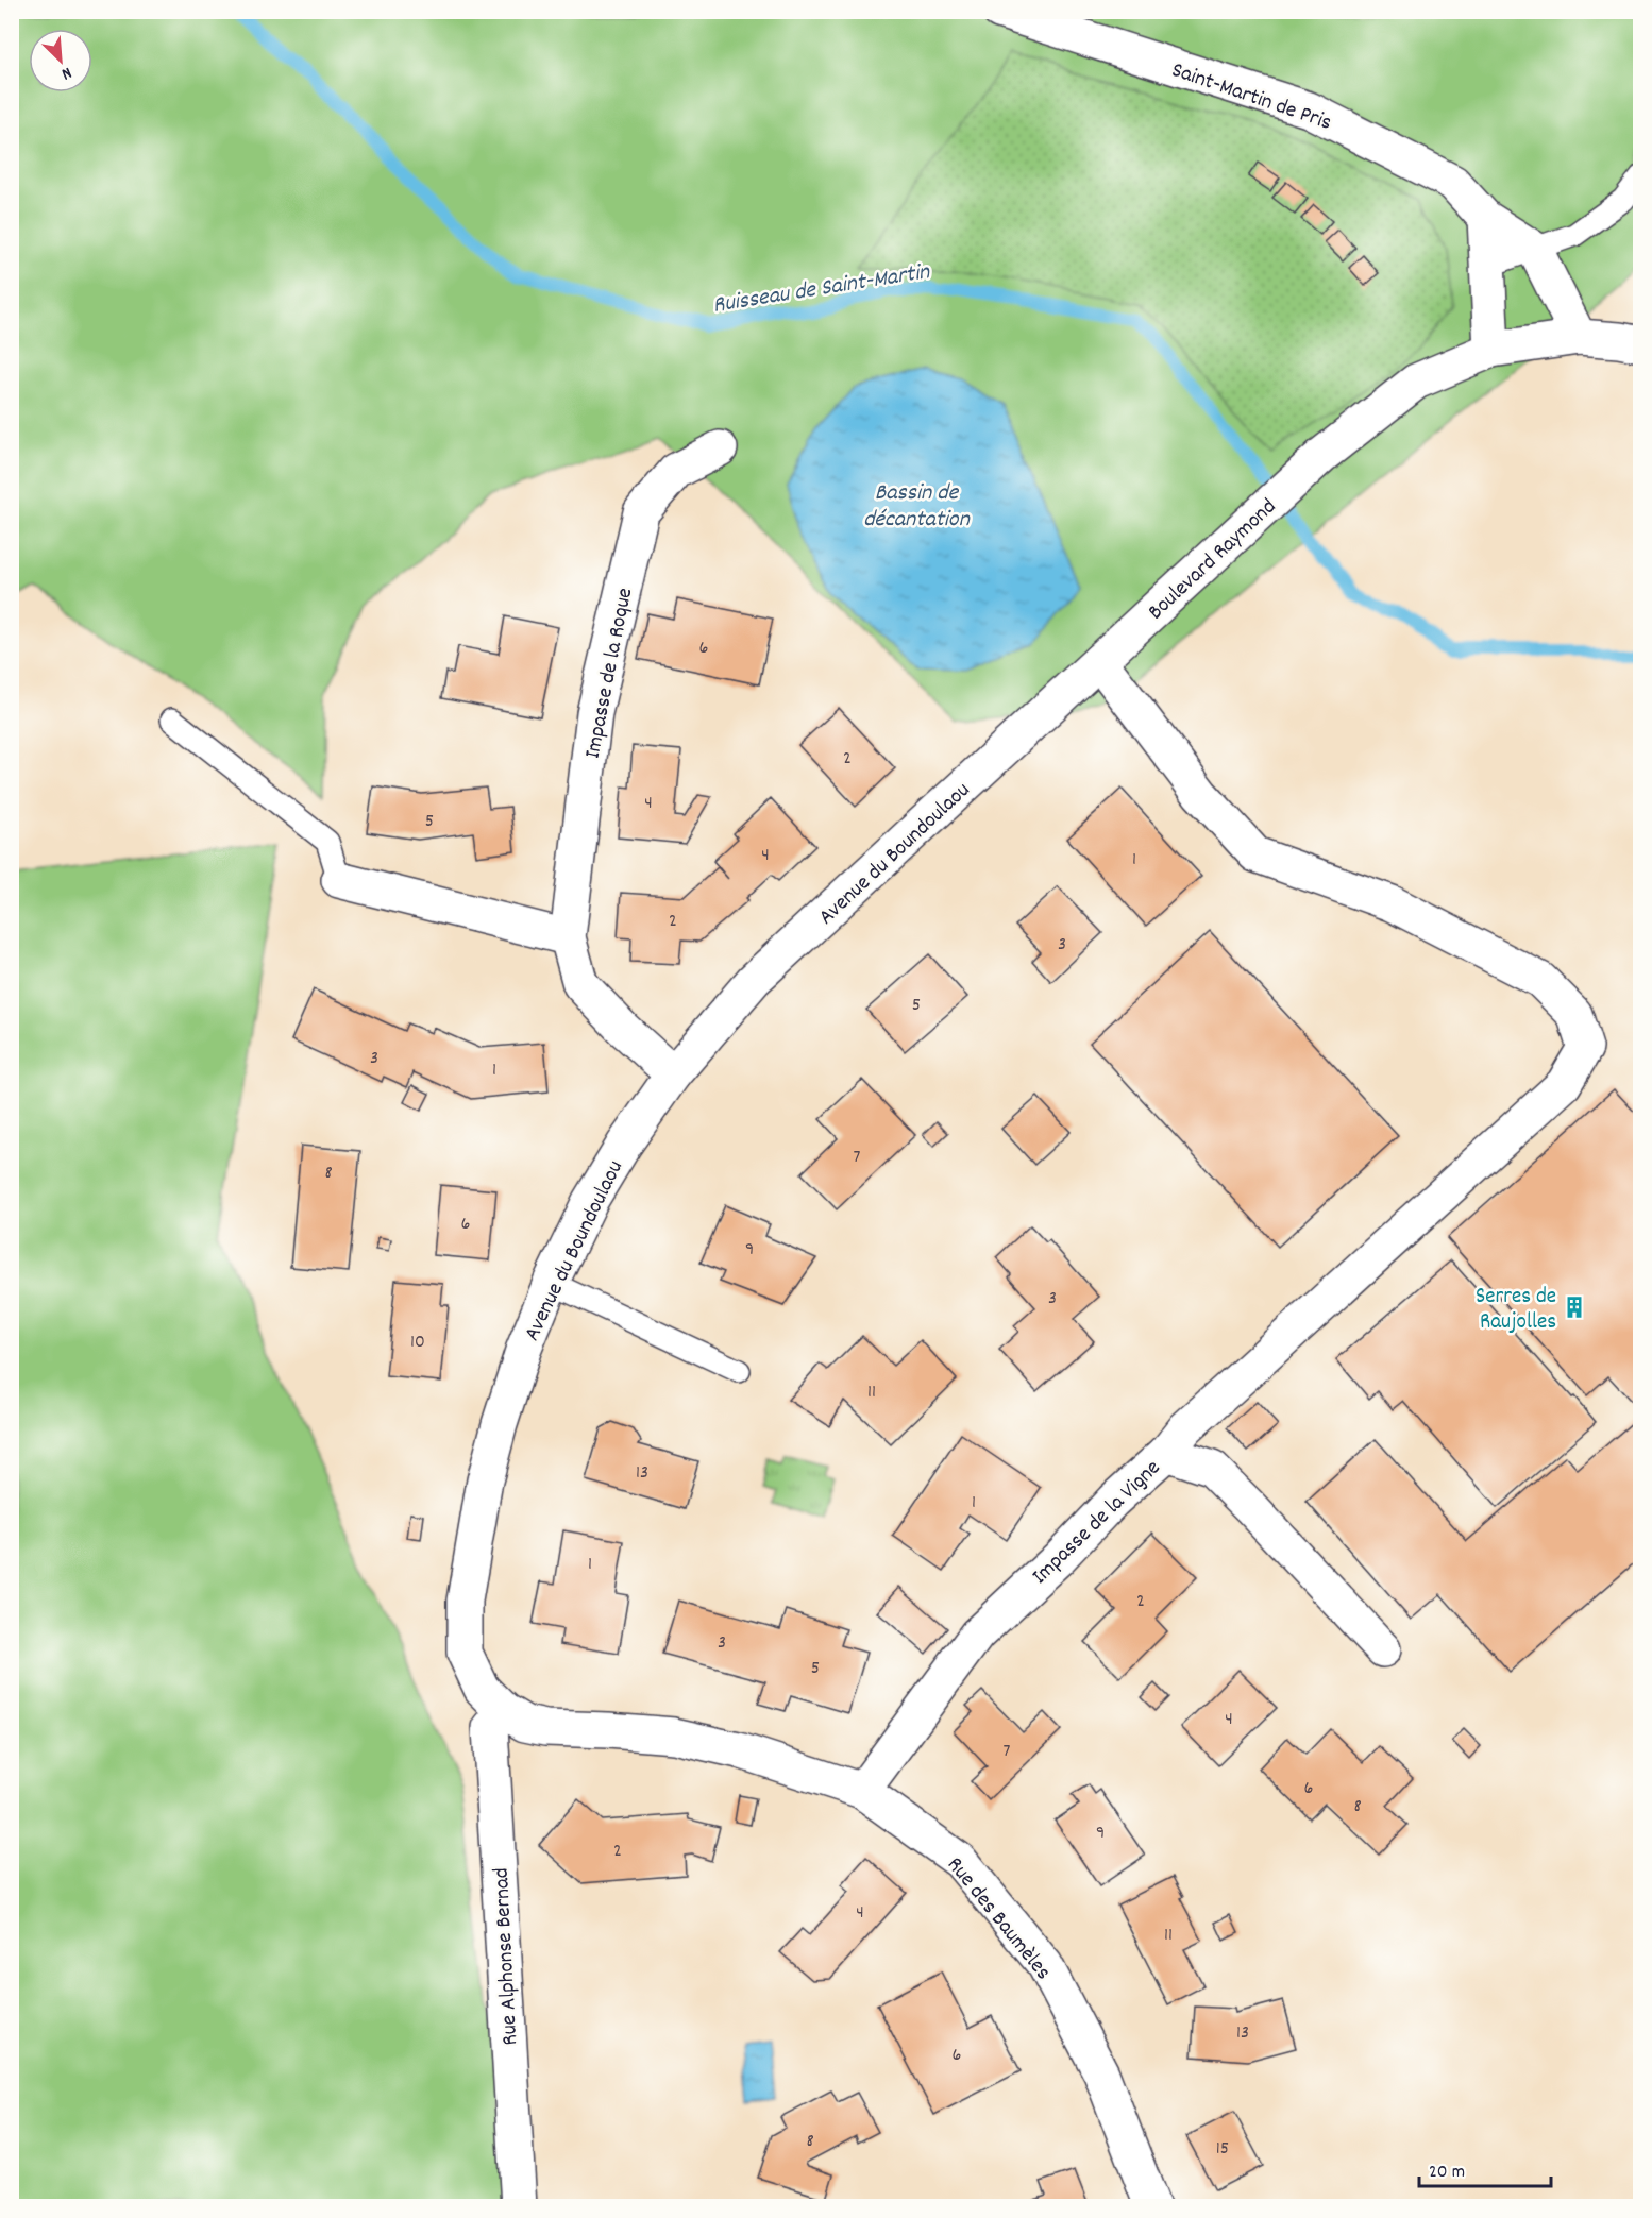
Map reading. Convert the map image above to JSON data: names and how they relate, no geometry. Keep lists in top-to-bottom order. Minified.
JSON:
{"streets":{"street":["Saint-Martin de Pris","Boulevard Raymond","Impasse de la Roque","Avenue du Boundoulaou","Impasse de la Vigne","Rue des Baumèles","Rue Alphonse Bernad"]},"crossings":[["Boulevard Raymond","Avenue du Boundoulaou"],["Impasse de la Roque","Avenue du Boundoulaou"],["Avenue du Boundoulaou","Rue des Baumèles"],["Avenue du Boundoulaou","Rue Alphonse Bernad"],["Impasse de la Vigne","Rue des Baumèles"],["Rue des Baumèles","Rue Alphonse Bernad"]],"water":["Ruisseau de Saint-Martin","Bassin de décantation"],"places":{"building":["Serres de Raujolles"]},"house_numbers":["6","2","4","5","4","1","2","3","5","3","1","7","8","6","9","3","10","11","13","1","1","2","3","5","4","7","6","8","9","2","4","11","13","6","8","15"],"scale_bar":"20 m","north":"bottom right"}
